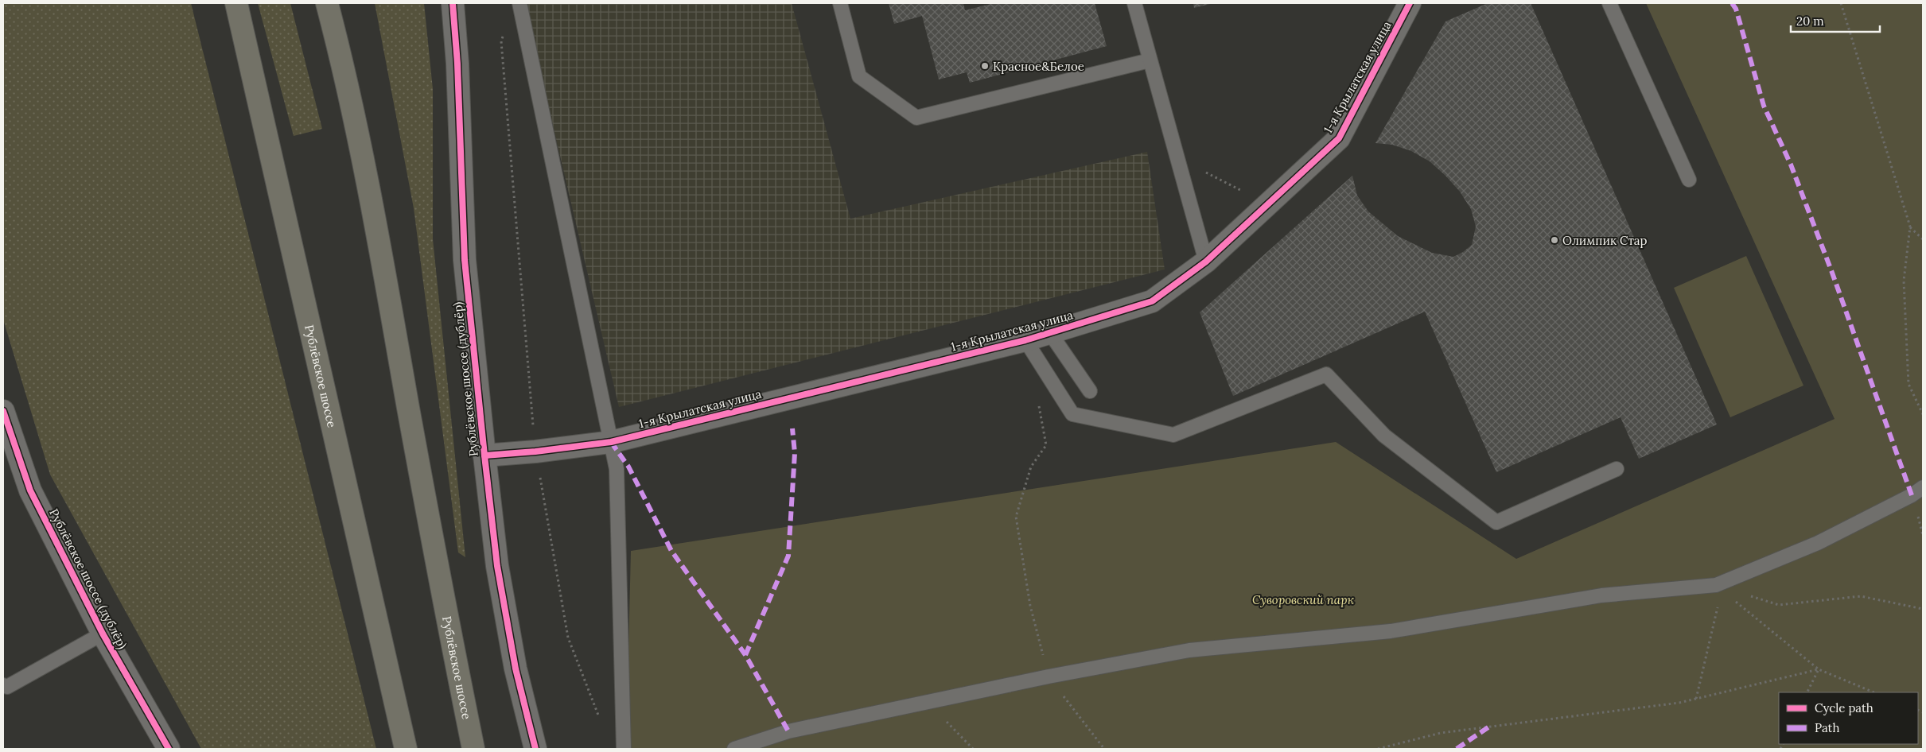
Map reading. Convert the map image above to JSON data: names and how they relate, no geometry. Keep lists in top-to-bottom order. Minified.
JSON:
{"streets":{"main road":["Рублёвское шоссе"],"street":["1-я Крылатская улица","Рублёвское шоссе (дублёр)"]},"crossings":[["1-я Крылатская улица","Рублёвское шоссе (дублёр)"]],"parks":["Суворовский парк"],"places":["Красное&Белое","Олимпик Стар"],"legend":["Cycle path","Path"],"scale_bar":"20 m"}
